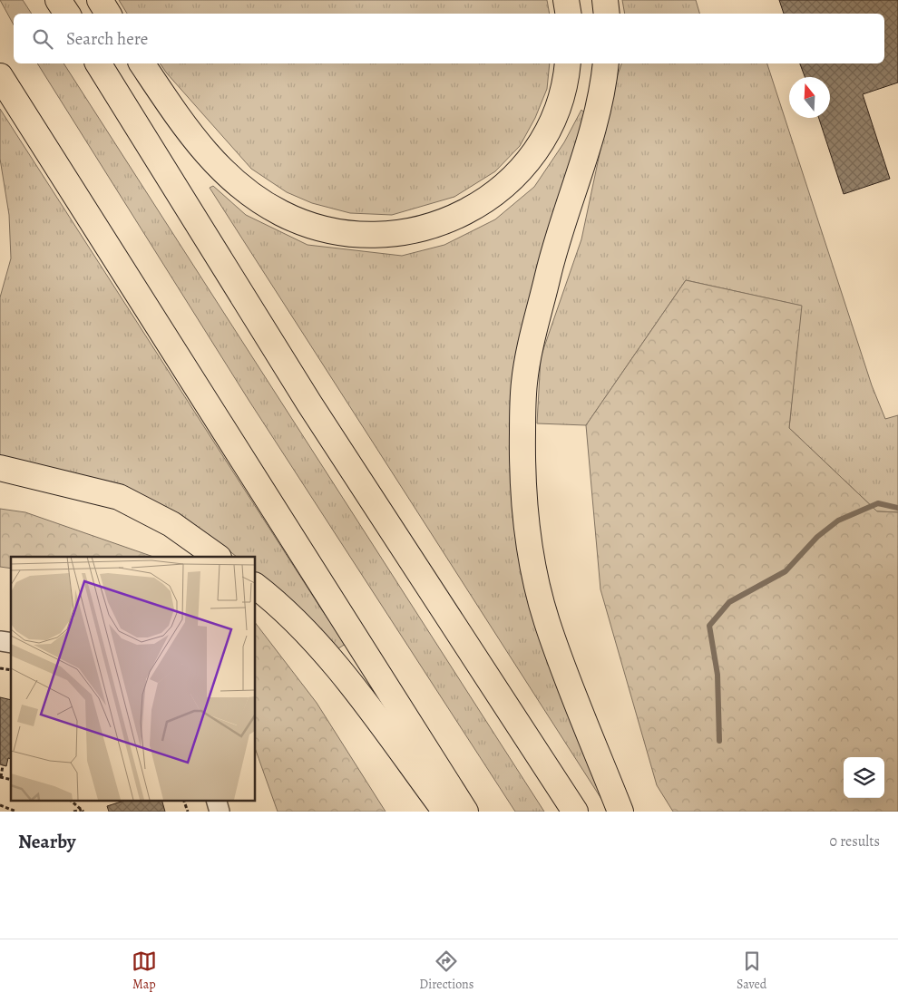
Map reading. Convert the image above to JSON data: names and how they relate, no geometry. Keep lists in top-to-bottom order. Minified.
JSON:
{"north":"top","page":{"search":"Search here","heading":["Nearby","0 results"],"nav":["Map","Directions","Saved"]}}
